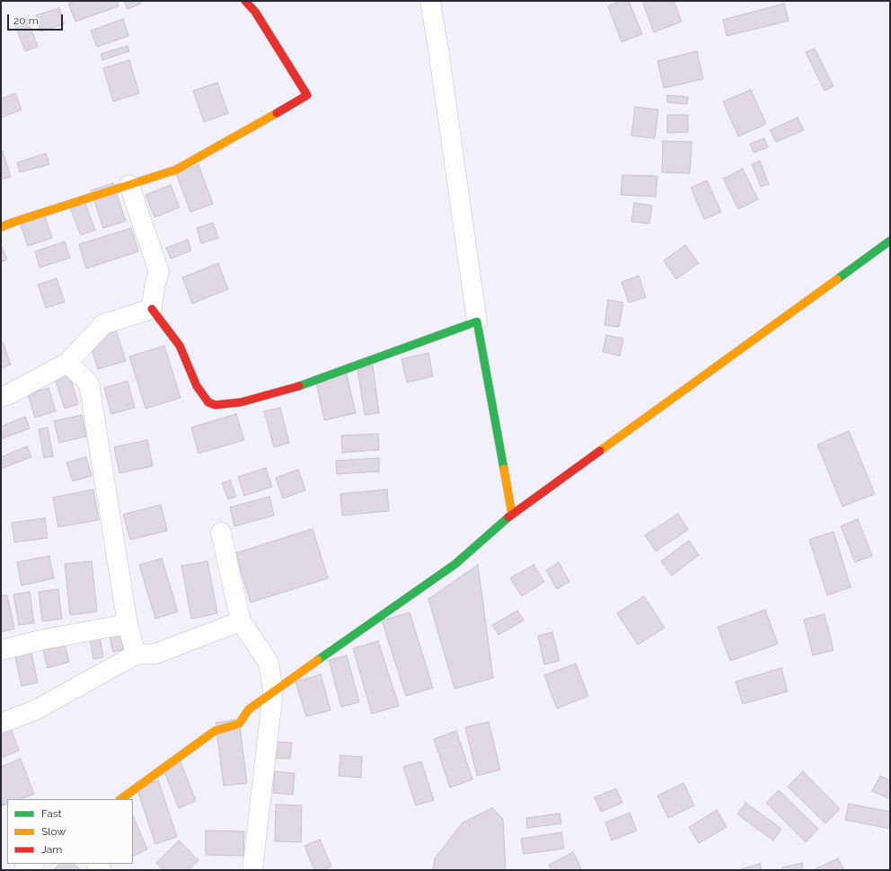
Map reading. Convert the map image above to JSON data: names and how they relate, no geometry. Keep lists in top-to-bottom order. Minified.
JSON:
{"legend":["Fast","Slow","Jam"],"scale_bar":"20 m"}
